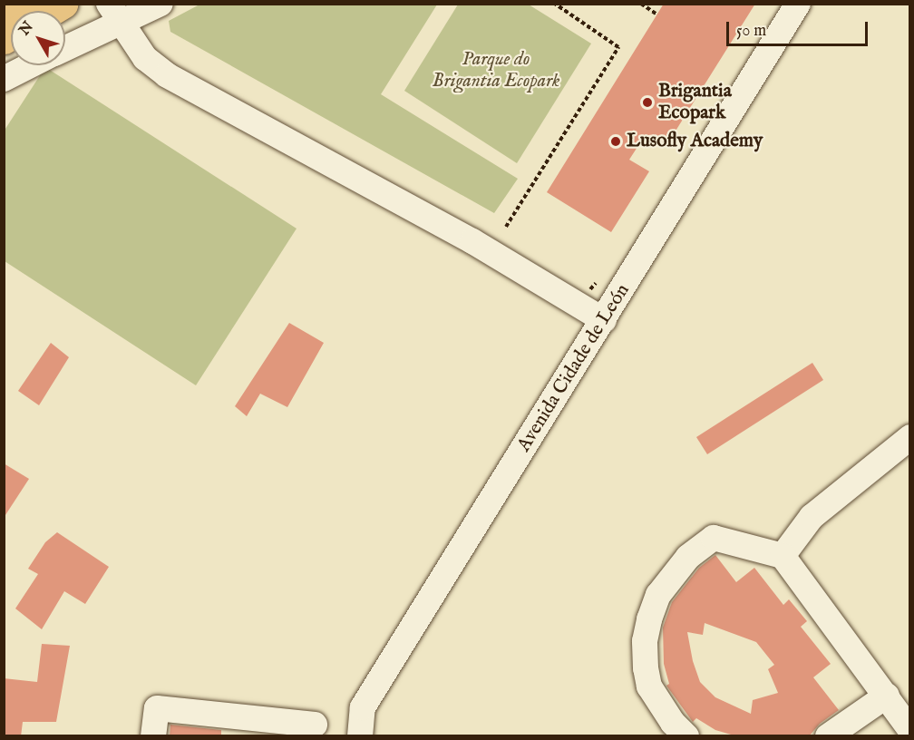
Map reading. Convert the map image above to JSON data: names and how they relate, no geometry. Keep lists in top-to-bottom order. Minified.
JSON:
{"streets":{"street":["Avenida Cidade de León"]},"parks":["Parque do Brigantia Ecopark"],"places":["Brigantia Ecopark","Lusofly Academy"],"scale_bar":"50 m","north":"top left"}
